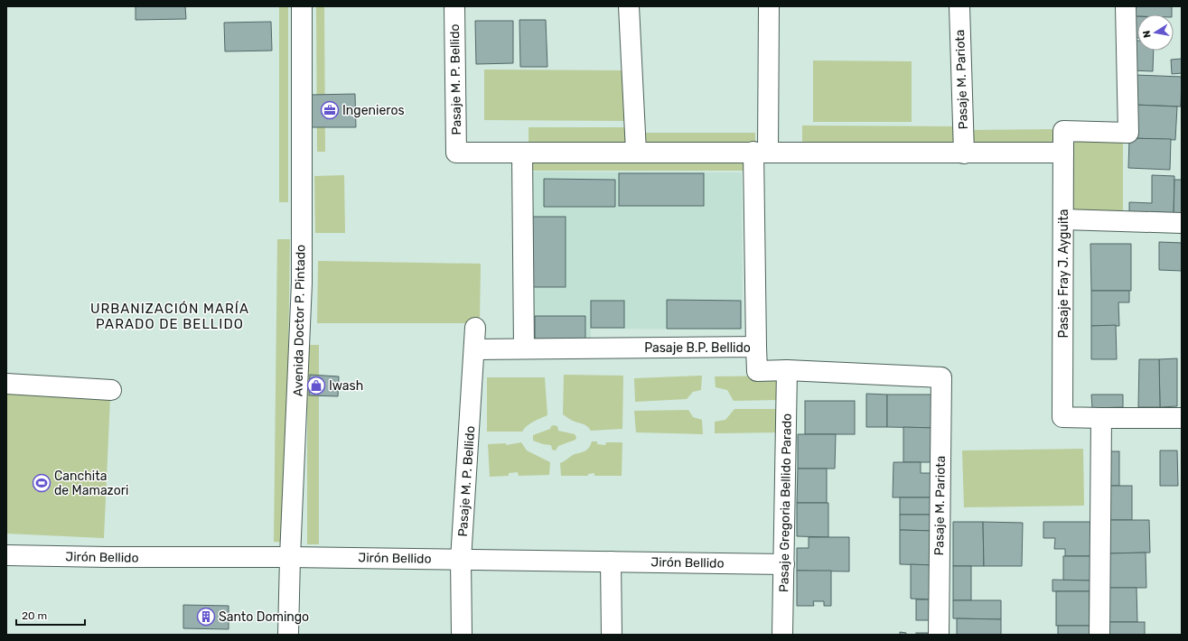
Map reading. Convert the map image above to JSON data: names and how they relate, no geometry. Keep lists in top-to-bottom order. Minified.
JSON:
{"streets":{"street":["Pasaje M. P. Bellido","Pasaje M. Pariota","Pasaje Fray J. Ayguita","Avenida Doctor P. Pintado","Pasaje B.P. Bellido","Pasaje Gregoria Bellido Parado","Jirón Bellido"]},"crossings":[["Pasaje M. P. Bellido","Pasaje B.P. Bellido"],["Pasaje M. P. Bellido","Jirón Bellido"],["Pasaje M. Pariota","Pasaje B.P. Bellido"],["Avenida Doctor P. Pintado","Jirón Bellido"],["Pasaje B.P. Bellido","Pasaje Gregoria Bellido Parado"],["Pasaje Gregoria Bellido Parado","Jirón Bellido"]],"districts":["URBANIZACIÓN MARÍA PARADO DE BELLIDO"],"places":{"office":["Ingenieros"],"shop":["Iwash"],"sports":["Canchita de Mamazori"],"building":["Santo Domingo"]},"scale_bar":"20 m","north":"left"}
